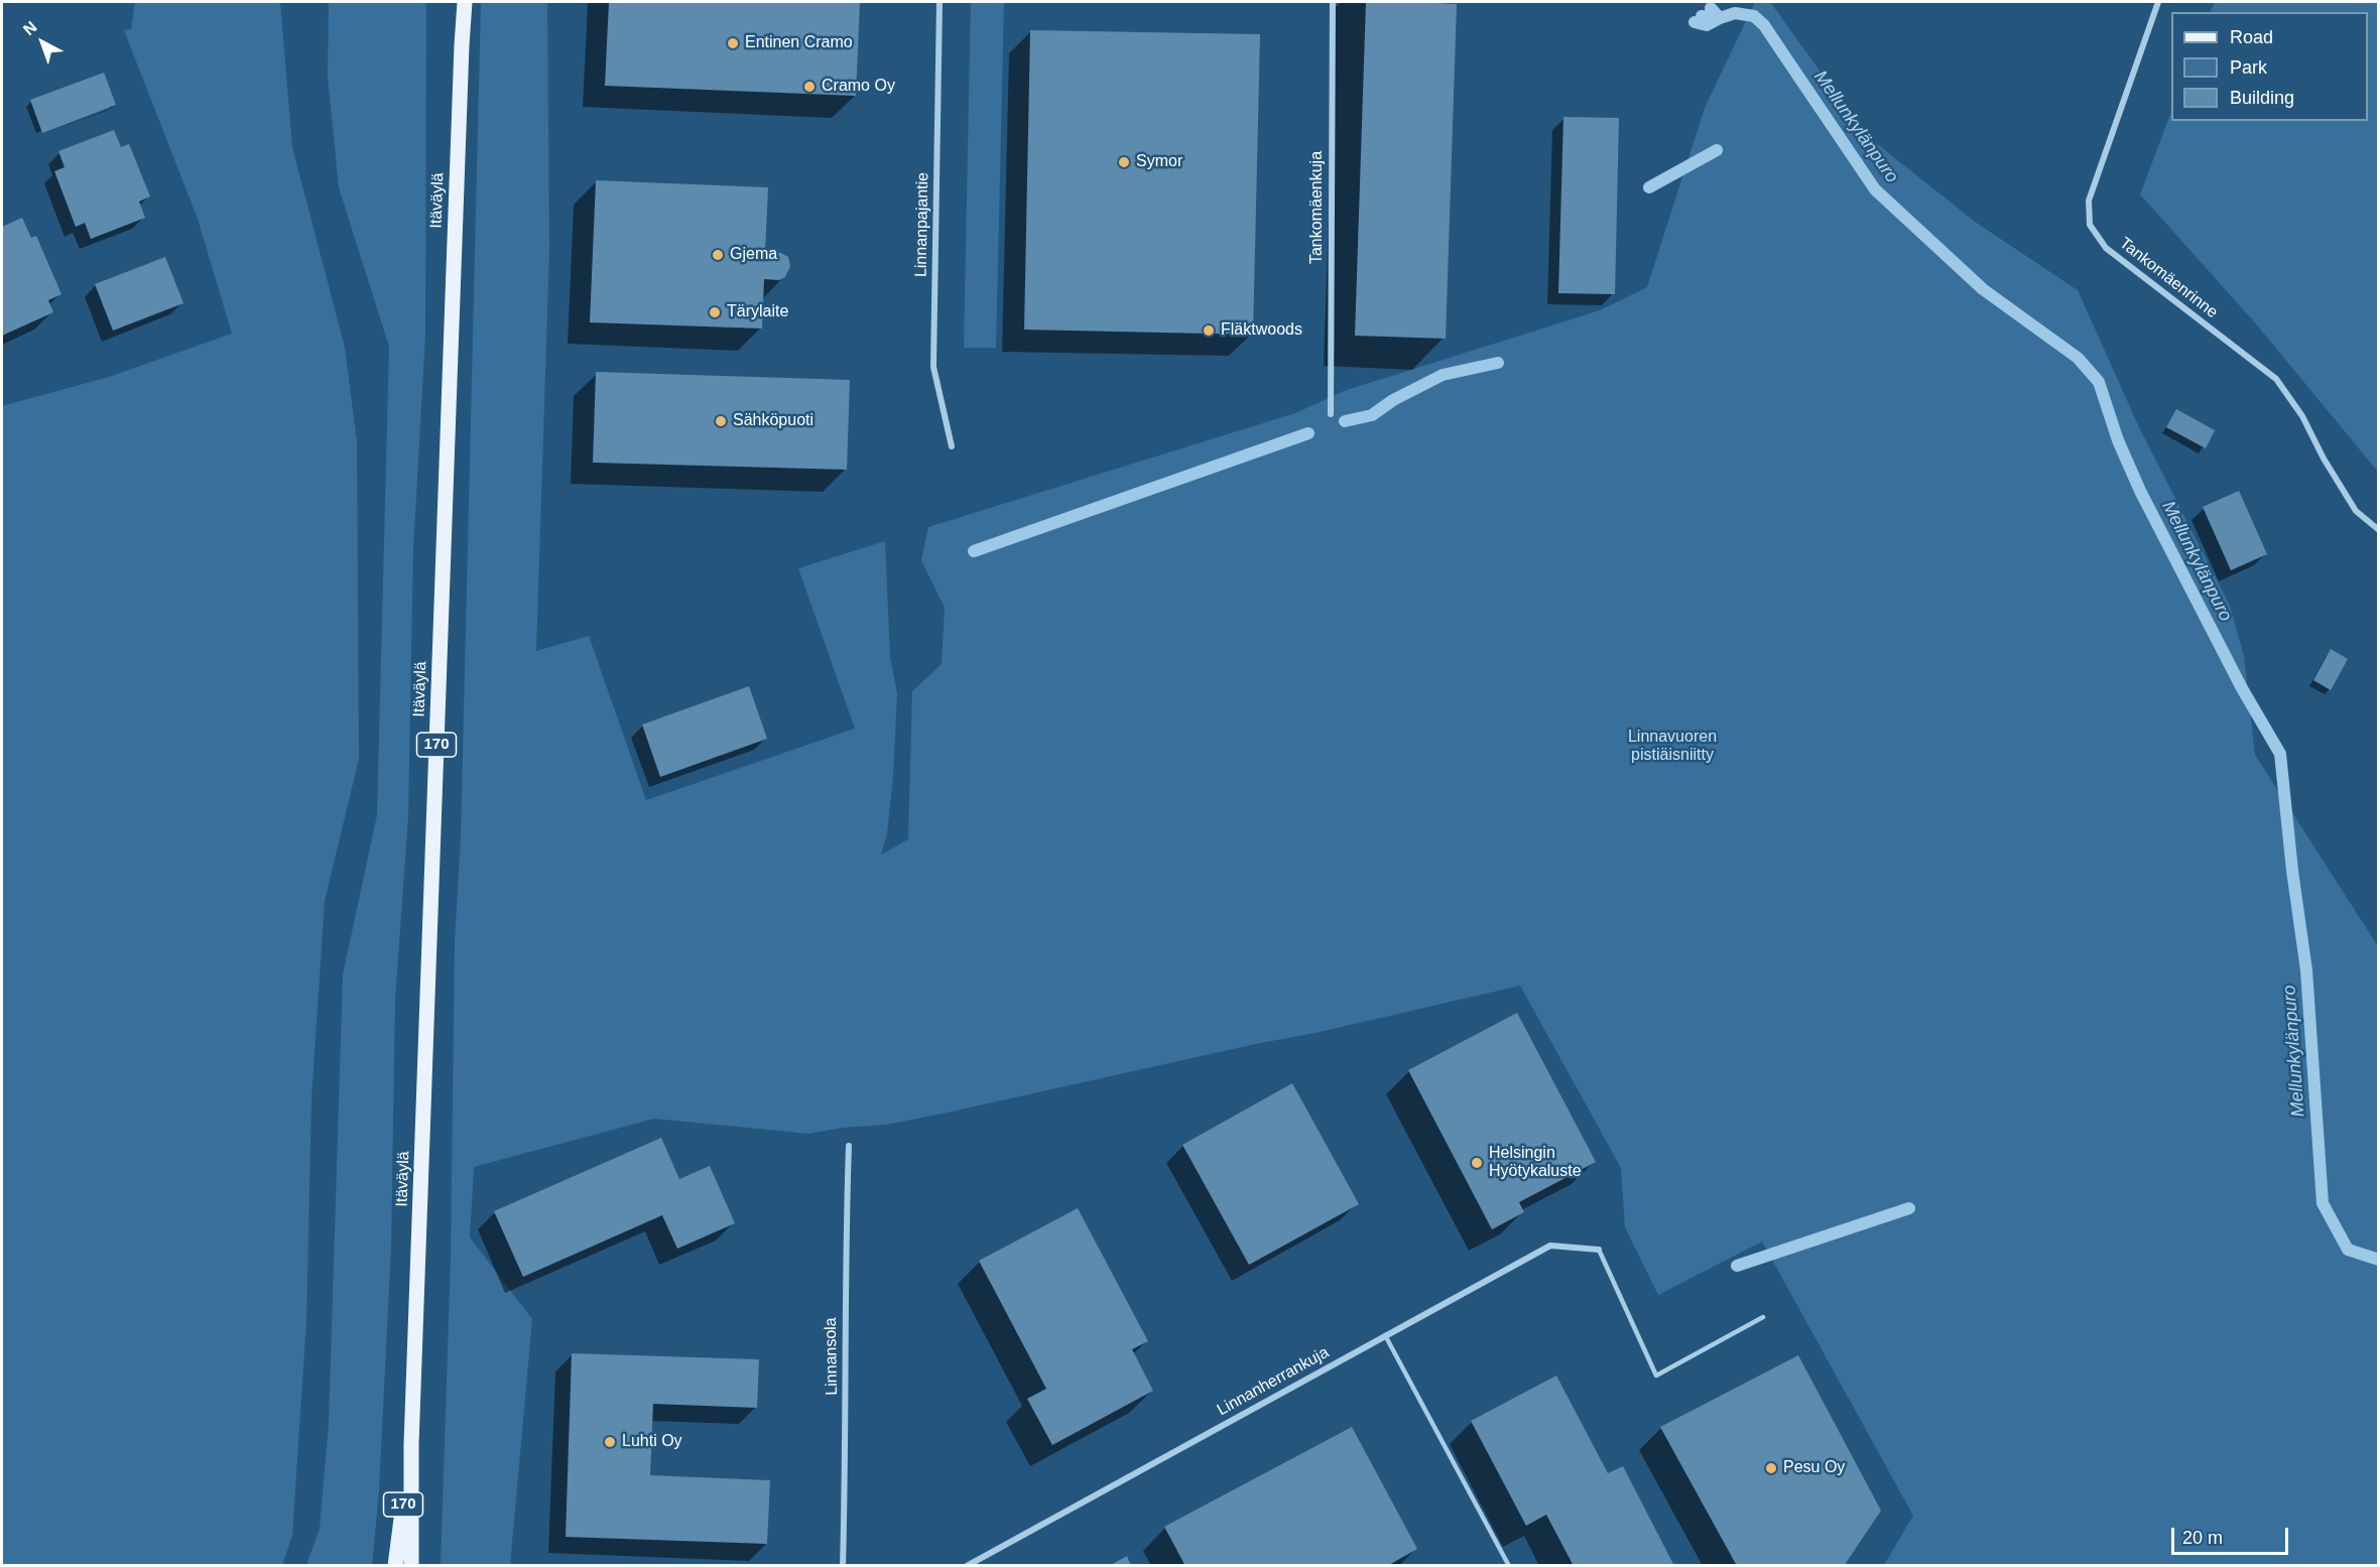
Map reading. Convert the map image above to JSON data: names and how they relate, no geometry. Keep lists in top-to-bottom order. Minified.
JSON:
{"streets":{"main road":["Itäväylä","170"],"street":["Tankomäenkuja","Linnanpajantie","Tankomäenrinne","Linnansola","Linnanherrankuja"]},"water":["Mellunkylänpuro"],"parks":["Linnavuoren pistiäisniitty"],"places":["Entinen Cramo","Cramo Oy","Symor","Gjema","Tärylaite","Fläktwoods","Sähköpuoti","Helsingin Hyötykaluste","Luhti Oy","Pesu Oy"],"legend":["Road","Park","Building"],"scale_bar":"20 m","north":"top left"}
